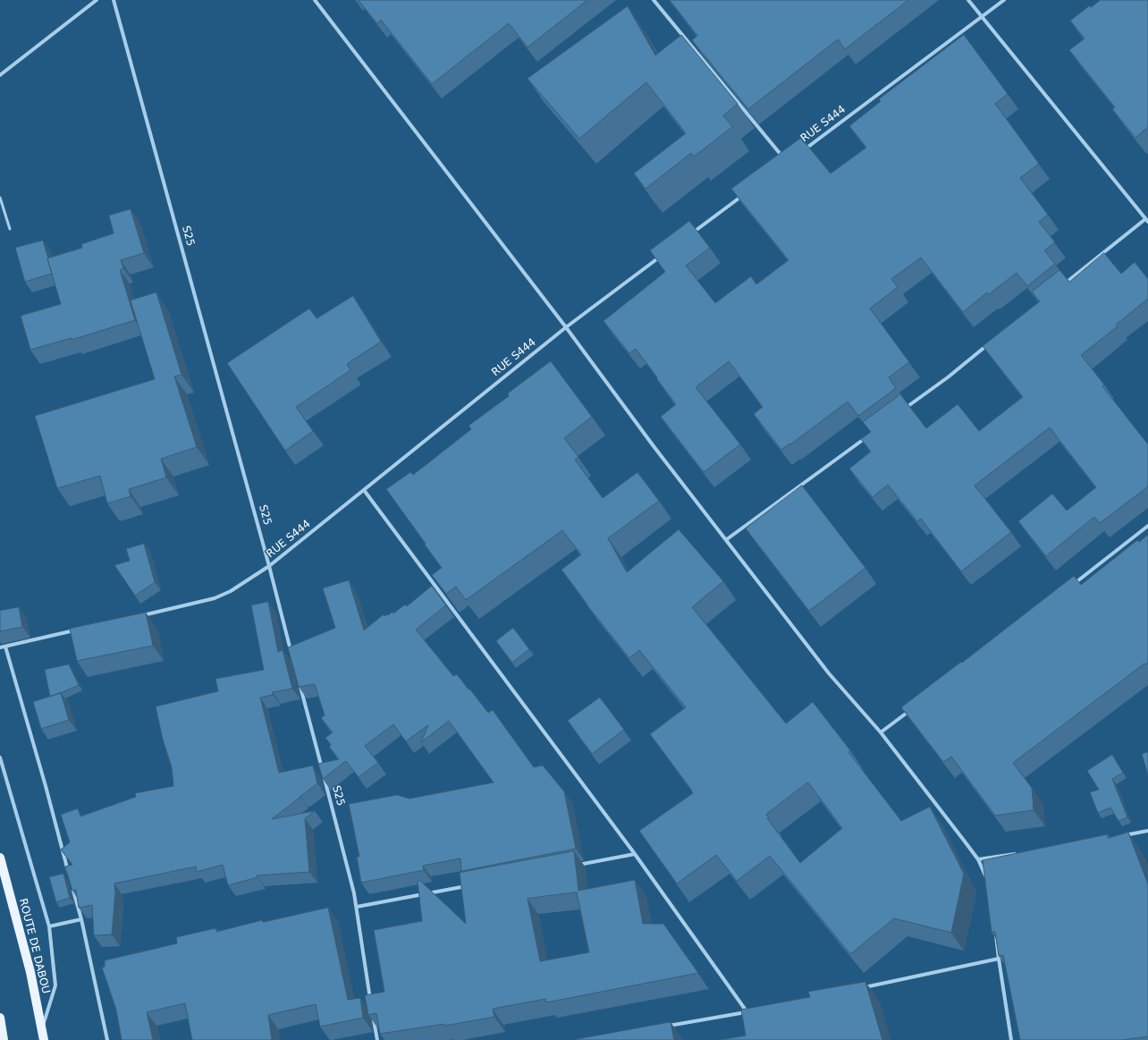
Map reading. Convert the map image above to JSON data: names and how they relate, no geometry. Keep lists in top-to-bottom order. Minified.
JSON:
{"streets":{"main road":["ROUTE DE DABOU"],"street":["RUE S444","S25"]},"crossings":[["RUE S444","S25"]]}
